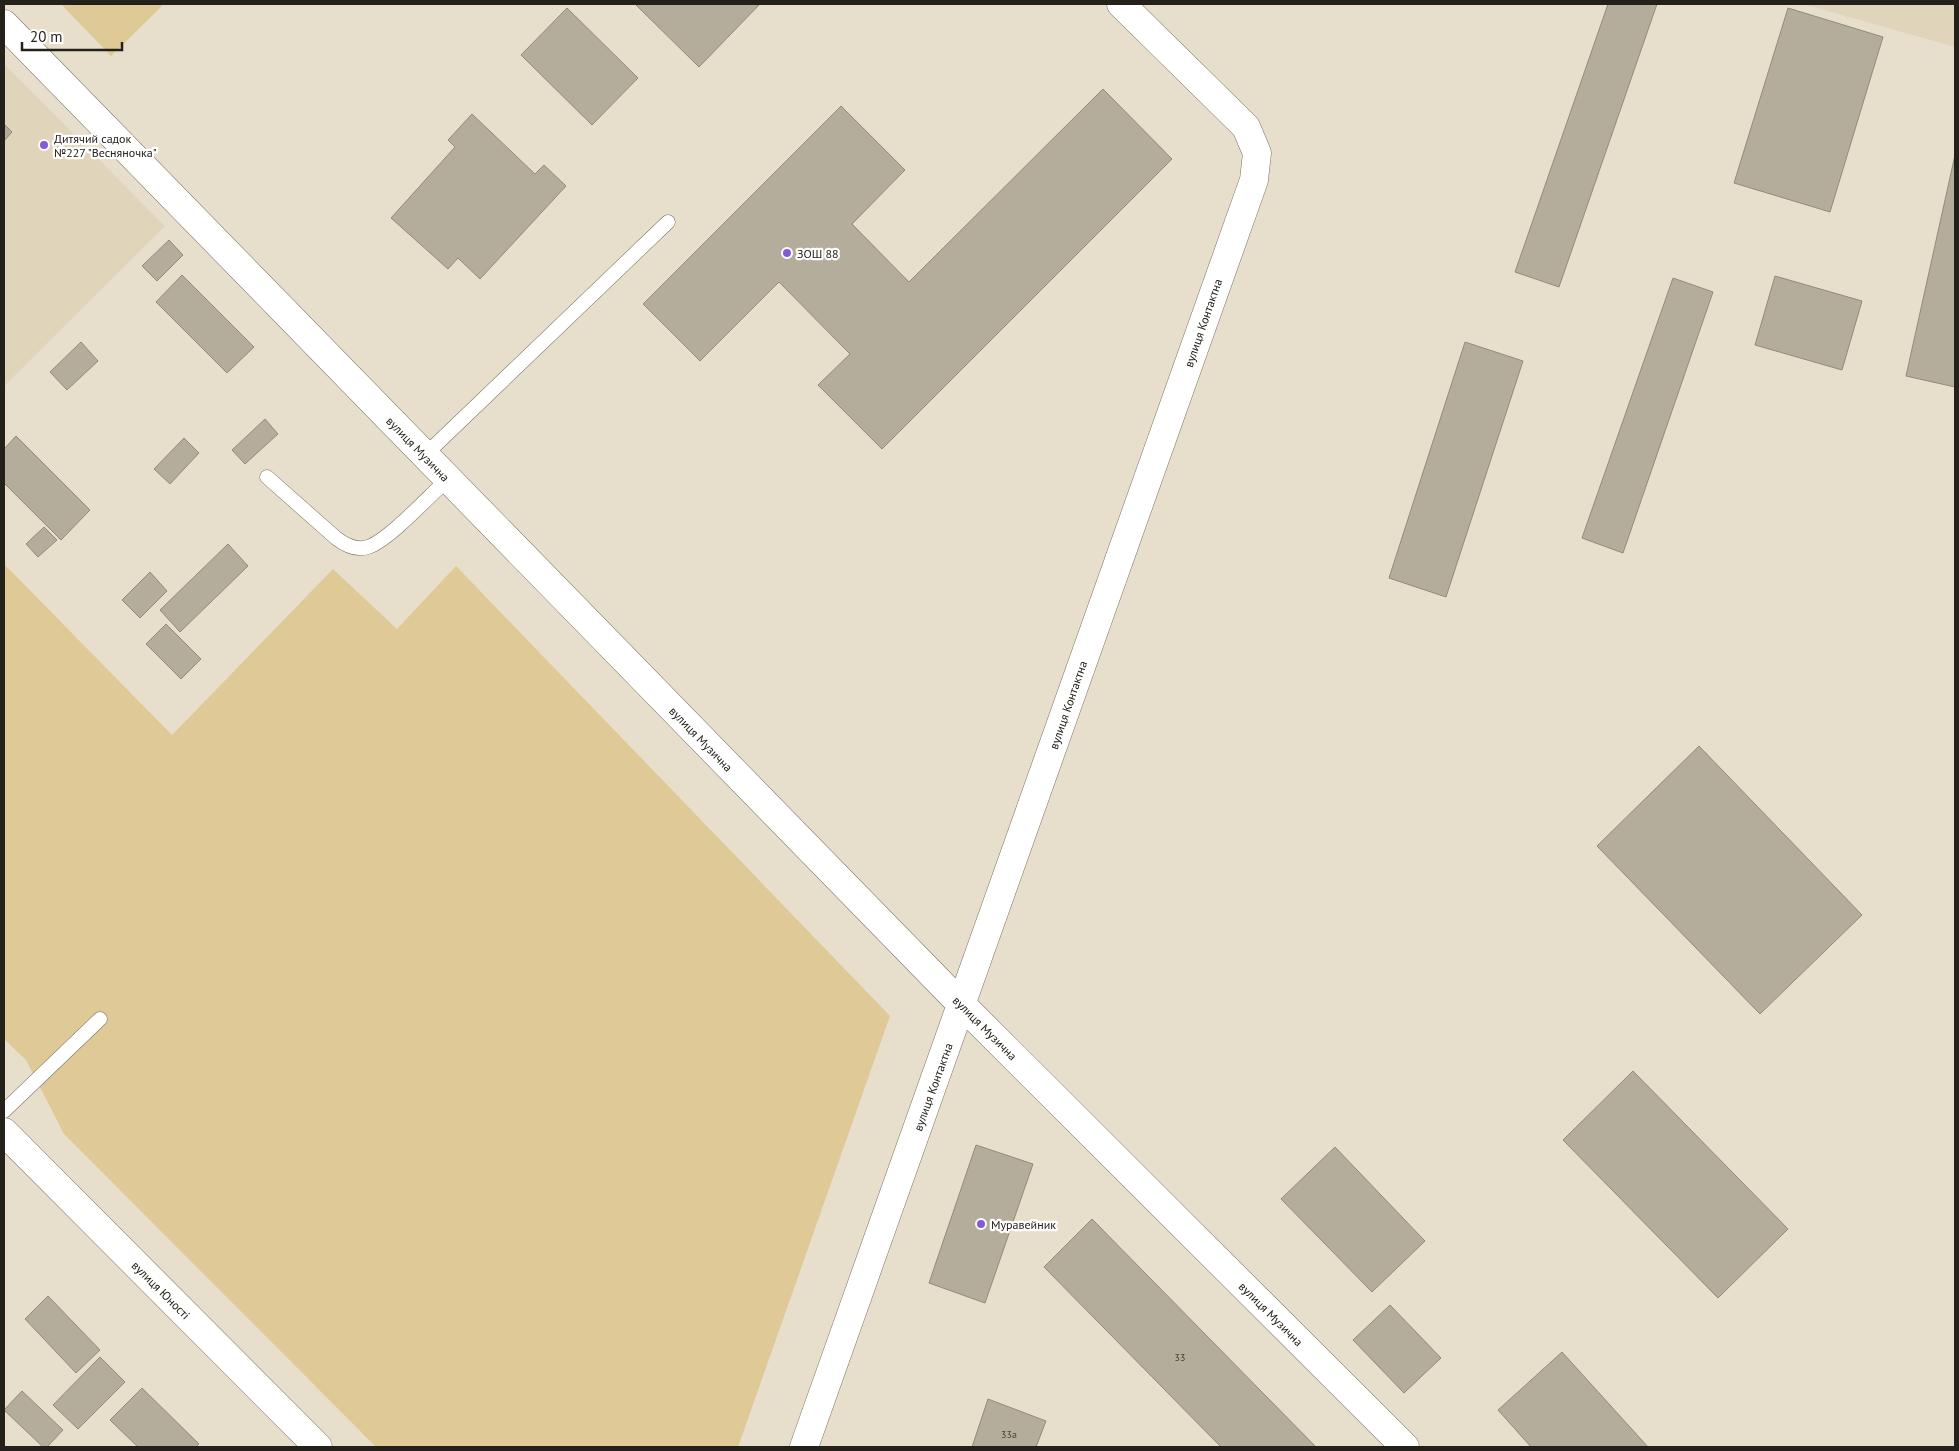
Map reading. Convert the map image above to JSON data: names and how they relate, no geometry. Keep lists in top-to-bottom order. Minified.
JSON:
{"streets":{"street":["вулиця Контактна","вулиця Музична","вулиця Юності"]},"crossings":[["вулиця Контактна","вулиця Музична"]],"places":["Дитячий садок №227 \"Весняночка\"","ЗОШ 88","Муравейник"],"house_numbers":["33","33а"],"scale_bar":"20 m"}
